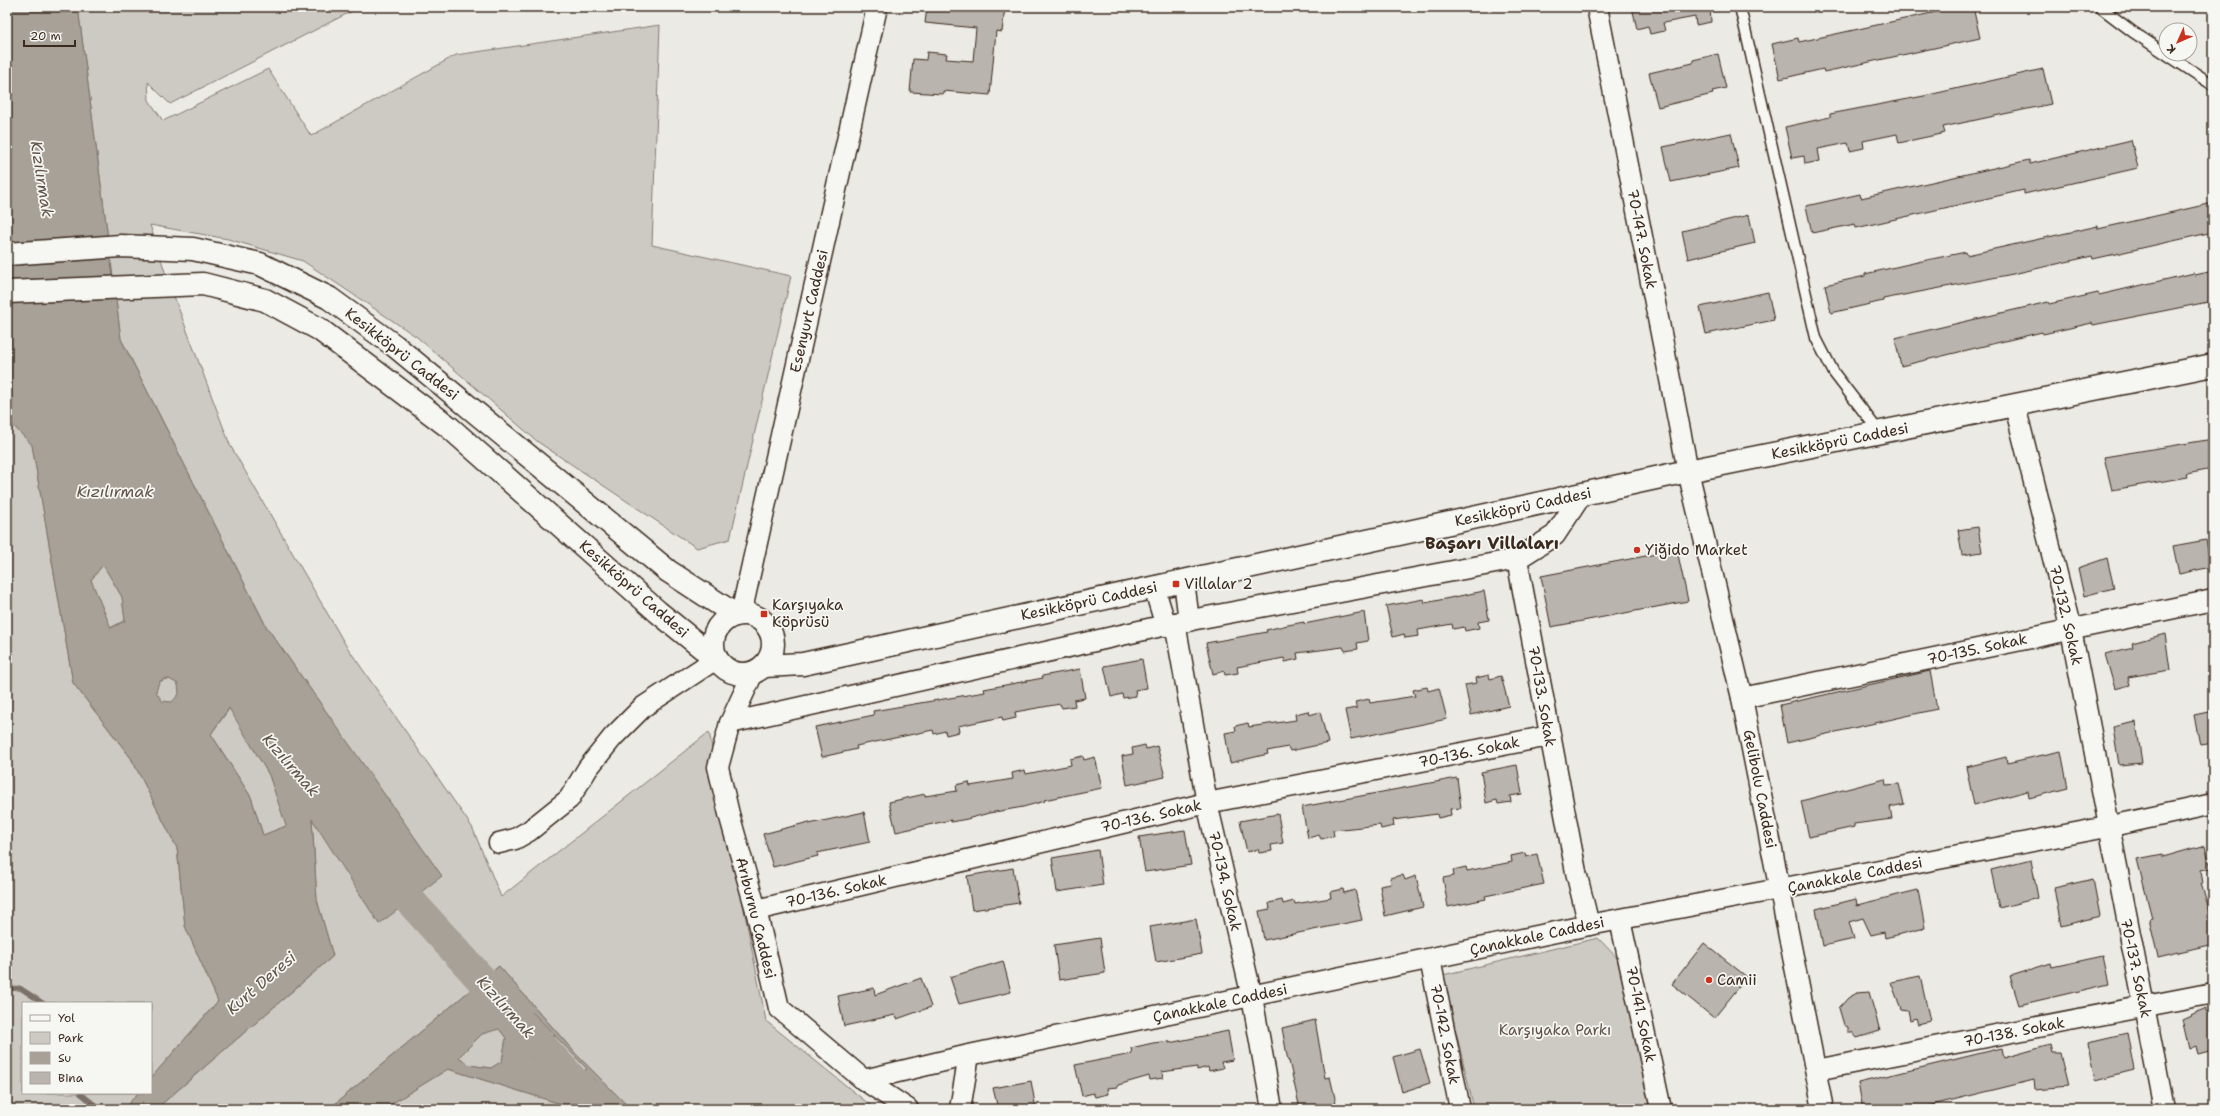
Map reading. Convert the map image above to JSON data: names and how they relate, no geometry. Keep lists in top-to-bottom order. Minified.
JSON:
{"streets":{"street":["70-147. Sokak","Esenyurt Caddesi","Kesikköprü Caddesi","70-132. Sokak","70-135. Sokak","70-133. Sokak","70-136. Sokak","Gelibolu Caddesi","Çanakkale Caddesi","70-134. Sokak","Arıburnu Caddesi","70-137. Sokak","70-141. Sokak","70-138. Sokak","70-142. Sokak"]},"crossings":[["70-147. Sokak","Kesikköprü Caddesi"],["70-147. Sokak","Gelibolu Caddesi"],["Esenyurt Caddesi","Kesikköprü Caddesi"],["Esenyurt Caddesi","Arıburnu Caddesi"],["Kesikköprü Caddesi","70-132. Sokak"],["Kesikköprü Caddesi","Gelibolu Caddesi"],["Kesikköprü Caddesi","Arıburnu Caddesi"],["70-132. Sokak","70-135. Sokak"],["70-132. Sokak","Çanakkale Caddesi"],["70-132. Sokak","70-137. Sokak"],["70-135. Sokak","Gelibolu Caddesi"],["70-133. Sokak","70-136. Sokak"],["70-133. Sokak","Çanakkale Caddesi"],["70-136. Sokak","70-134. Sokak"],["70-136. Sokak","Arıburnu Caddesi"],["Gelibolu Caddesi","Çanakkale Caddesi"],["Gelibolu Caddesi","70-138. Sokak"],["Çanakkale Caddesi","70-134. Sokak"],["Çanakkale Caddesi","Arıburnu Caddesi"],["Çanakkale Caddesi","70-137. Sokak"],["Çanakkale Caddesi","70-141. Sokak"],["Çanakkale Caddesi","70-142. Sokak"],["70-137. Sokak","70-138. Sokak"]],"districts":["Başarı Villaları"],"water":["Kızılırmak","Kurt Deresi"],"parks":["Karşıyaka Parkı"],"places":{"other":["Yiğido Market","Camii"],"transit":["Villalar 2","Karşıyaka Köprüsü"]},"legend":["Yol","Park","Su","Bina"],"scale_bar":"20 m","north":"bottom left"}
